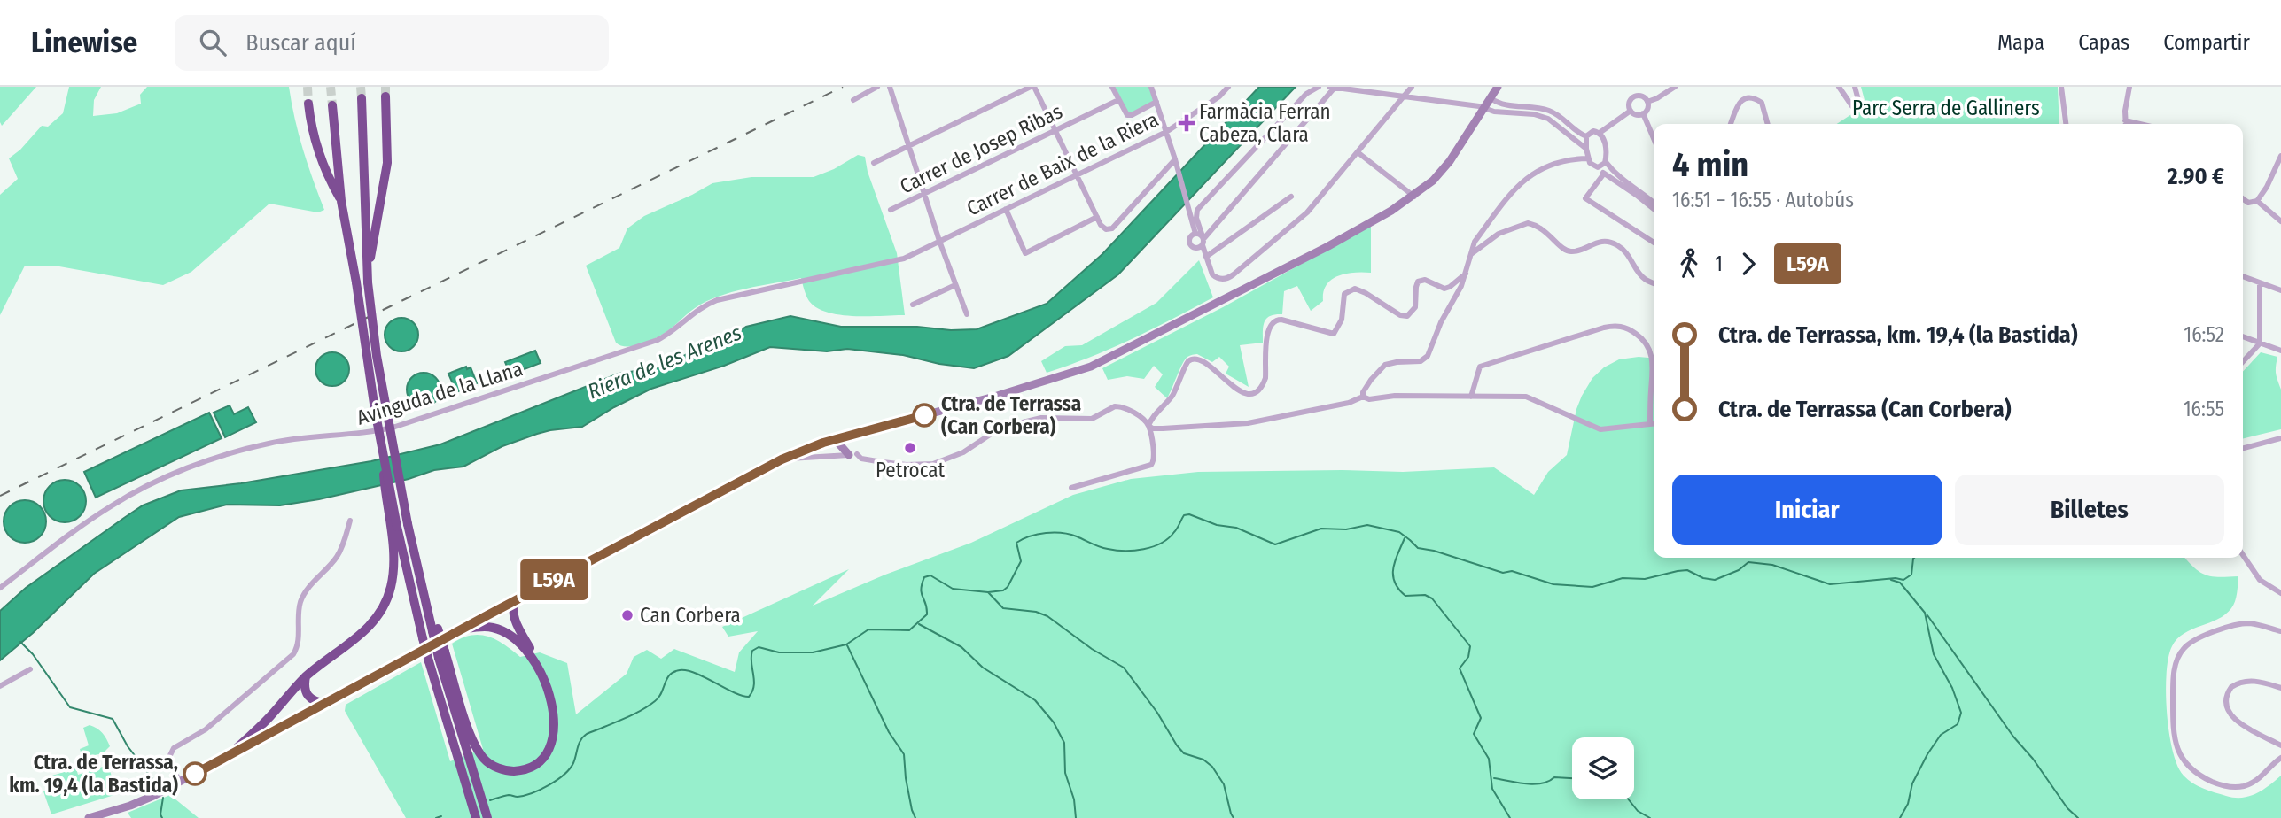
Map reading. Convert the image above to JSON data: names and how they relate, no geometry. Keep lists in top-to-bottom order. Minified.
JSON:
{"streets":{"street":["Carrer de Josep Ribas","Carrer de Baix de la Riera","Avinguda de la Llana"]},"crossings":[["Carrer de Baix de la Riera","Avinguda de la Llana"]],"water":["Riera de les Arenes"],"parks":["Parc Serra de Galliners"],"places":{"health":["Farmàcia Ferran Cabeza, Clara"],"other":["Ctra. de Terrassa (Can Corbera)","Petrocat","Can Corbera","Ctra. de Terrassa, km. 19,4 (la Bastida)"]},"lines":["bus line L59A"],"page":{"header":"Linewise","search":"Buscar aquí","nav":["Mapa","Capas","Compartir"],"on_map":"L59A","heading":["4 min","16:51 – 16:55 · Autobús","2.90 €"],"legs":["1","L59A"],"list":[{"name":"Ctra. de Terrassa, km. 19,4 (la Bastida)","value":"16:52"},{"name":"Ctra. de Terrassa (Can Corbera)","value":"16:55"}],"buttons":["Iniciar","Billetes"]}}
